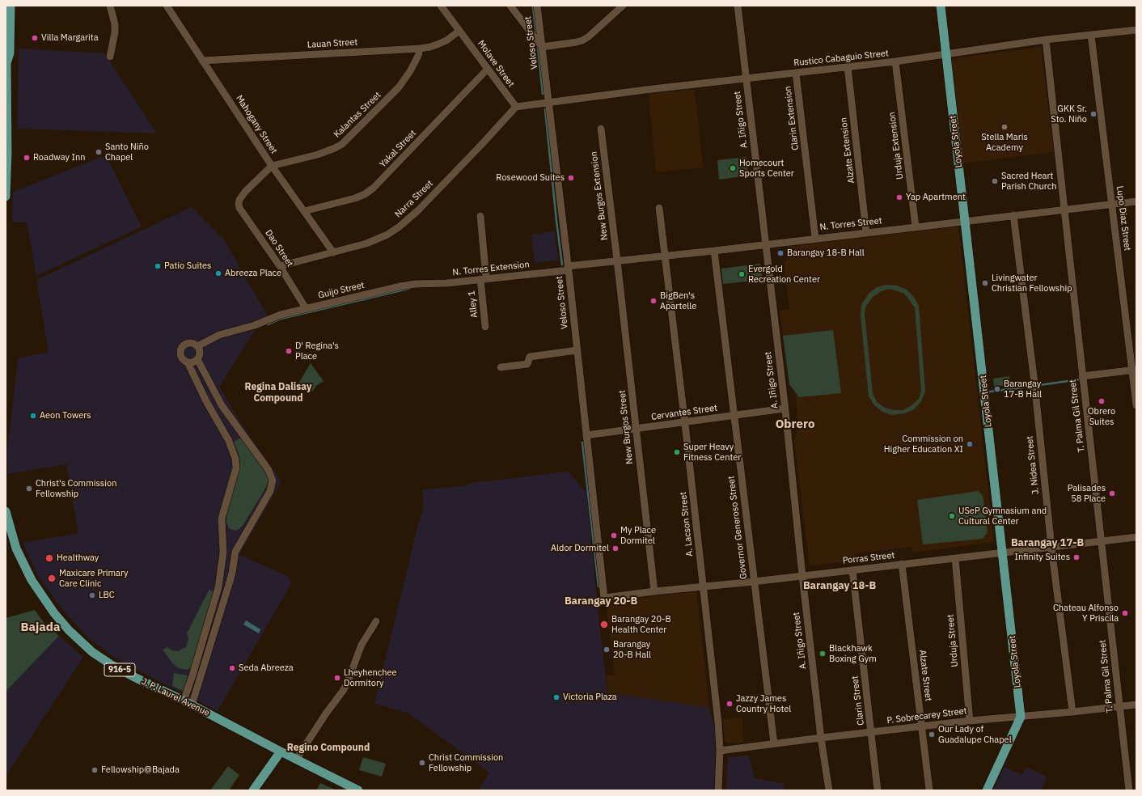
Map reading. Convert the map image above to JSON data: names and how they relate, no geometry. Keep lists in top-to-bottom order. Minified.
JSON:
{"streets":{"main road":["Loyola Street","916-5","J. P. Laurel Avenue"],"street":["Veloso Street","Lauan Street","Rustico Cabaguio Street","Molave Street","Kalantas Street","Clarin Extension","A. Iñigo Street","Mahogany Street","Urduja Extension","Yakal Street","Alzate Extension","New Burgos Extension","Narra Street","Lupo Diaz Street","N. Torres Street","Dao Street","N. Torres Extension","Guijo Street","Alley 1","Cervantes Street","T. Palma Gil Street","New Burgos Street","J. Nidea Street","A. Lacson Street","Governor Generoso Street","Porras Street","Urduja Street","Alzate Street","Clarin Street","P. Sobrecarey Street"]},"crossings":[["Veloso Street","Rustico Cabaguio Street"],["Veloso Street","N. Torres Street"],["Veloso Street","N. Torres Extension"],["Veloso Street","Cervantes Street"],["Veloso Street","Porras Street"],["Lauan Street","Molave Street"],["Lauan Street","Kalantas Street"],["Lauan Street","Mahogany Street"],["Rustico Cabaguio Street","Clarin Extension"],["Rustico Cabaguio Street","A. Iñigo Street"],["Rustico Cabaguio Street","Loyola Street"],["Rustico Cabaguio Street","Urduja Extension"],["Rustico Cabaguio Street","Alzate Extension"],["Rustico Cabaguio Street","Lupo Diaz Street"],["Rustico Cabaguio Street","T. Palma Gil Street"],["Molave Street","Yakal Street"],["Molave Street","Narra Street"],["Kalantas Street","Mahogany Street"],["Kalantas Street","Dao Street"],["Clarin Extension","N. Torres Street"],["A. Iñigo Street","N. Torres Street"],["A. Iñigo Street","Cervantes Street"],["A. Iñigo Street","Porras Street"],["A. Iñigo Street","P. Sobrecarey Street"],["Mahogany Street","Yakal Street"],["Mahogany Street","Narra Street"],["Mahogany Street","Dao Street"],["Loyola Street","N. Torres Street"],["Loyola Street","Porras Street"],["Loyola Street","P. Sobrecarey Street"],["Urduja Extension","N. Torres Street"],["Alzate Extension","N. Torres Street"],["New Burgos Extension","N. Torres Street"],["New Burgos Extension","New Burgos Street"],["Narra Street","Dao Street"],["Lupo Diaz Street","N. Torres Street"],["N. Torres Street","N. Torres Extension"],["N. Torres Street","T. Palma Gil Street"],["N. Torres Street","New Burgos Street"],["N. Torres Street","J. Nidea Street"],["N. Torres Street","A. Lacson Street"],["N. Torres Street","Governor Generoso Street"],["Dao Street","Guijo Street"],["N. Torres Extension","Guijo Street"],["N. Torres Extension","Alley 1"],["Cervantes Street","New Burgos Street"],["Cervantes Street","A. Lacson Street"],["Cervantes Street","Governor Generoso Street"],["T. Palma Gil Street","Porras Street"],["T. Palma Gil Street","P. Sobrecarey Street"],["New Burgos Street","Porras Street"],["J. Nidea Street","Porras Street"],["J. Nidea Street","P. Sobrecarey Street"],["A. Lacson Street","Porras Street"],["A. Lacson Street","P. Sobrecarey Street"],["Governor Generoso Street","Porras Street"],["Governor Generoso Street","P. Sobrecarey Street"],["Porras Street","Urduja Street"],["Porras Street","Alzate Street"],["Porras Street","Clarin Street"],["Urduja Street","P. Sobrecarey Street"],["Alzate Street","P. Sobrecarey Street"],["Clarin Street","P. Sobrecarey Street"]],"districts":["Regina Dalisay Compound","Obrero","Barangay 17-B","Barangay 18-B","Barangay 20-B","Bajada","Regino Compound"],"places":["Villa Margarita","GKK Sr. Sto. Niño","Stella Maris Academy","Santo Niño Chapel","Roadway Inn","Homecourt Sports Center","Rosewood Suites","Sacred Heart Parish Church","Yap Apartment","Barangay 18-B Hall","Patio Suites","Abreeza Place","Evergold Recreation Center","Livingwater Christian Fellowship","BigBen's Apartelle","D' Regina's Place","Barangay 17-B Hall","Obrero Suites","Aeon Towers","Commission on Higher Education XI","Super Heavy Fitness Center","Christ's Commission Fellowship","Palisades 58 Place","USeP Gymnasium and Cultural Center","My Place Dormitel","Aldor Dormitel","Infinity Suites","Healthway","Maxicare Primary Care Clinic","LBC","Chateau Alfonso Y Priscila","Barangay 20-B Health Center","Barangay 20-B Hall","Blackhawk Boxing Gym","Seda Abreeza","Lheyhenchee Dormitory","Victoria Plaza","Jazzy James Country Hotel","Our Lady of Guadalupe Chapel","Christ Commission Fellowship","Fellowship@Bajada"]}
